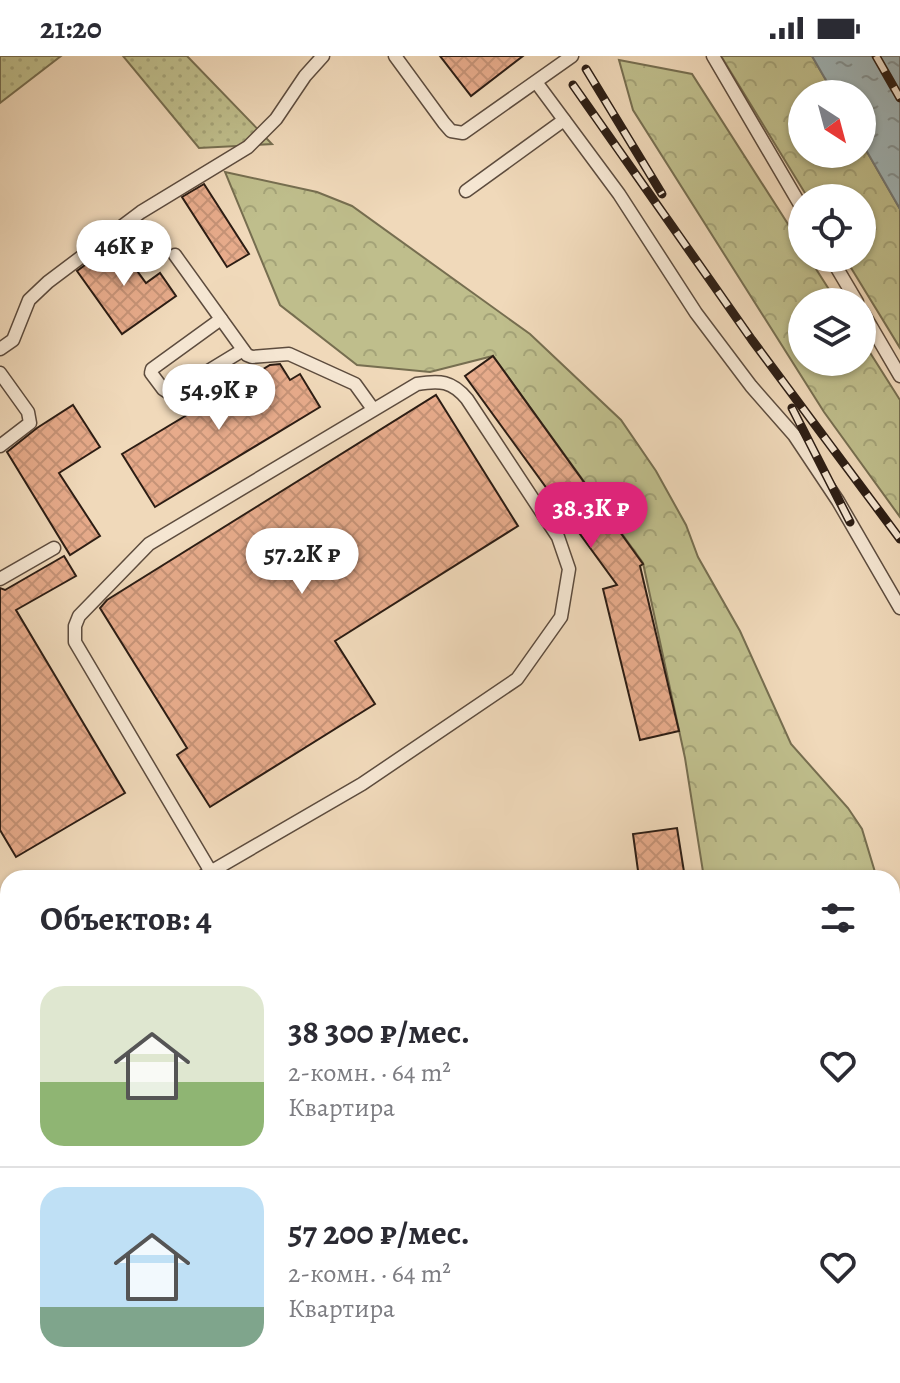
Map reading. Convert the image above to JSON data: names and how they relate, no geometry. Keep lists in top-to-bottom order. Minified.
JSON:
{"north":"bottom right","page":{"status":"21:20","price":["46K ₽","54.9K ₽","38.3K ₽","57.2K ₽"],"heading":"Объектов: 4","list":[{"name":"38 300 ₽/мес.","note":"2-комн. · 64 m² · Квартира"},{"name":"57 200 ₽/мес.","note":"2-комн. · 64 m² · Квартира"}]}}
